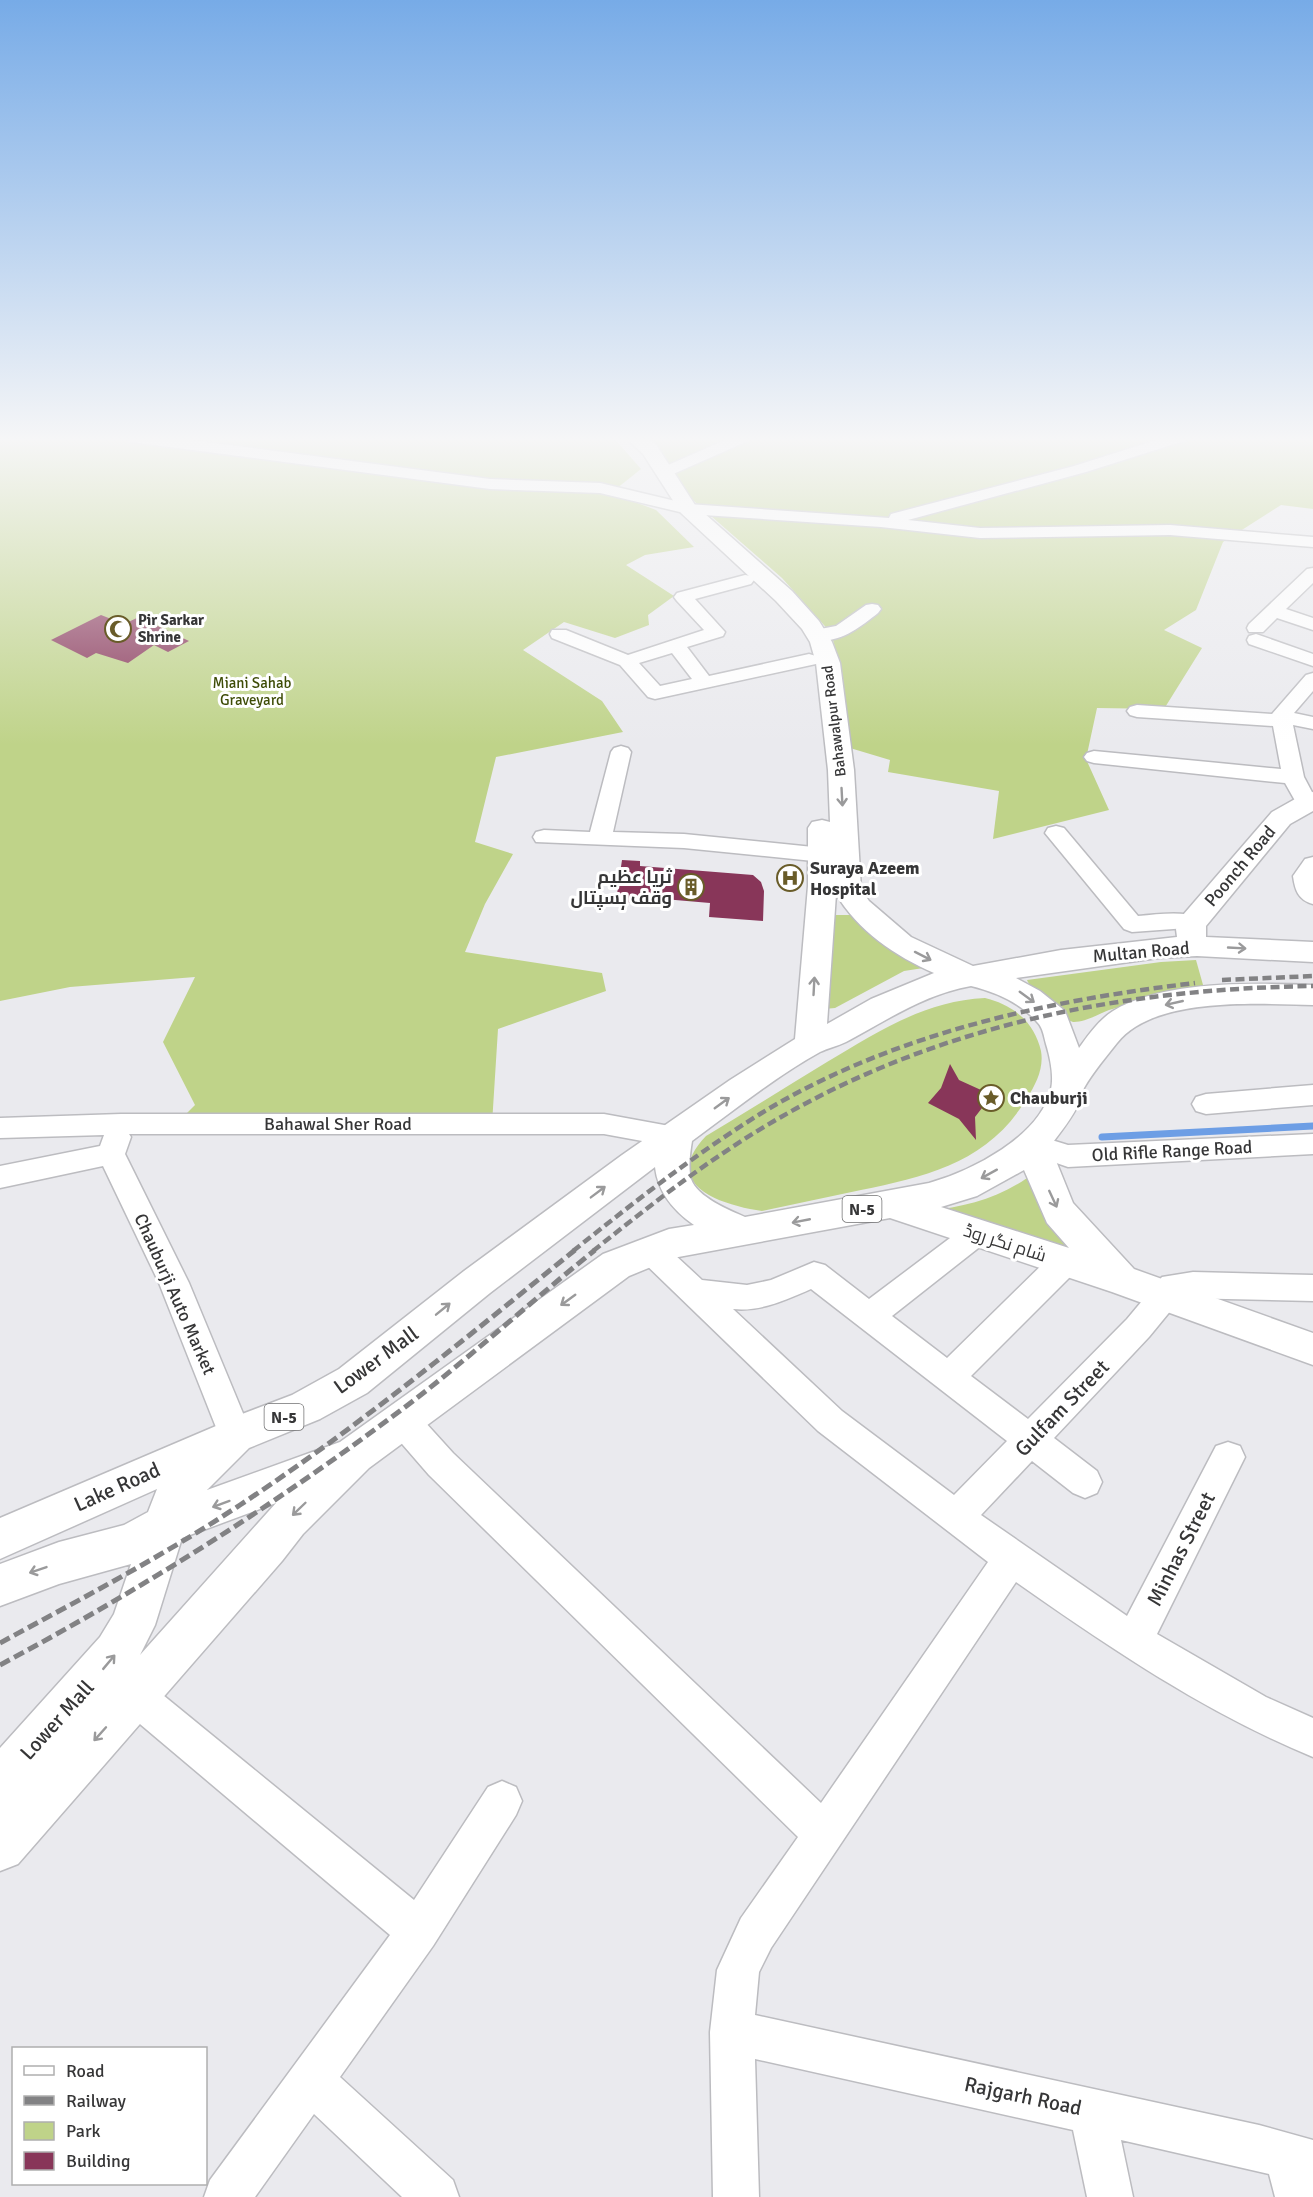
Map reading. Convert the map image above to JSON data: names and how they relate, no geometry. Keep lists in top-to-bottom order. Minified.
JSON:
{"streets":{"main road":["Bahawalpur Road","Poonch Road","Multan Road","N-5","شام نگر روڈ","Lower Mall","Lake Road"],"street":["Bahawal Sher Road","Old Rifle Range Road","Chauburji Auto Market","Gulfam Street","Minhas Street","Rajgarh Road"]},"crossings":[["Bahawalpur Road","Multan Road"],["Bahawalpur Road","N-5"],["Poonch Road","Multan Road"],["Multan Road","N-5"],["Bahawal Sher Road","N-5"],["Bahawal Sher Road","Lower Mall"],["Old Rifle Range Road","N-5"],["N-5","شام نگر روڈ"],["N-5","Lower Mall"],["شام نگر روڈ","Gulfam Street"],["Chauburji Auto Market","Lower Mall"],["Chauburji Auto Market","Lake Road"],["Lower Mall","Lake Road"]],"parks":["Miani Sahab Graveyard"],"places":{"mosque":["Pir Sarkar Shrine"],"hospital":["Suraya Azeem Hospital"],"building":["ثریا عظیم وقف ہسپتال"],"place":["Chauburji"]},"legend":["Road","Railway","Park","Building"]}
